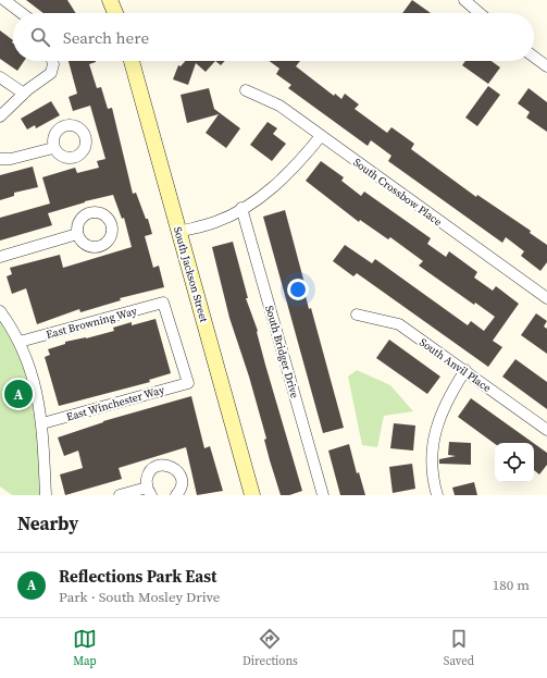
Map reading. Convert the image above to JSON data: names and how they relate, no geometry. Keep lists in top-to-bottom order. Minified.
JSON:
{"streets":{"street":["South Crossbow Place","South Jackson Street","East Browning Way","South Bridger Drive","South Anvil Place","East Winchester Way"]},"crossings":[["East Browning Way","East Winchester Way"]],"page":{"search":"Search here","pins":"A","heading":"Nearby","list":[{"mark":"A","name":"Reflections Park East","note":"Park · South Mosley Drive","value":"180 m"}],"nav":["Map","Directions","Saved"]}}
